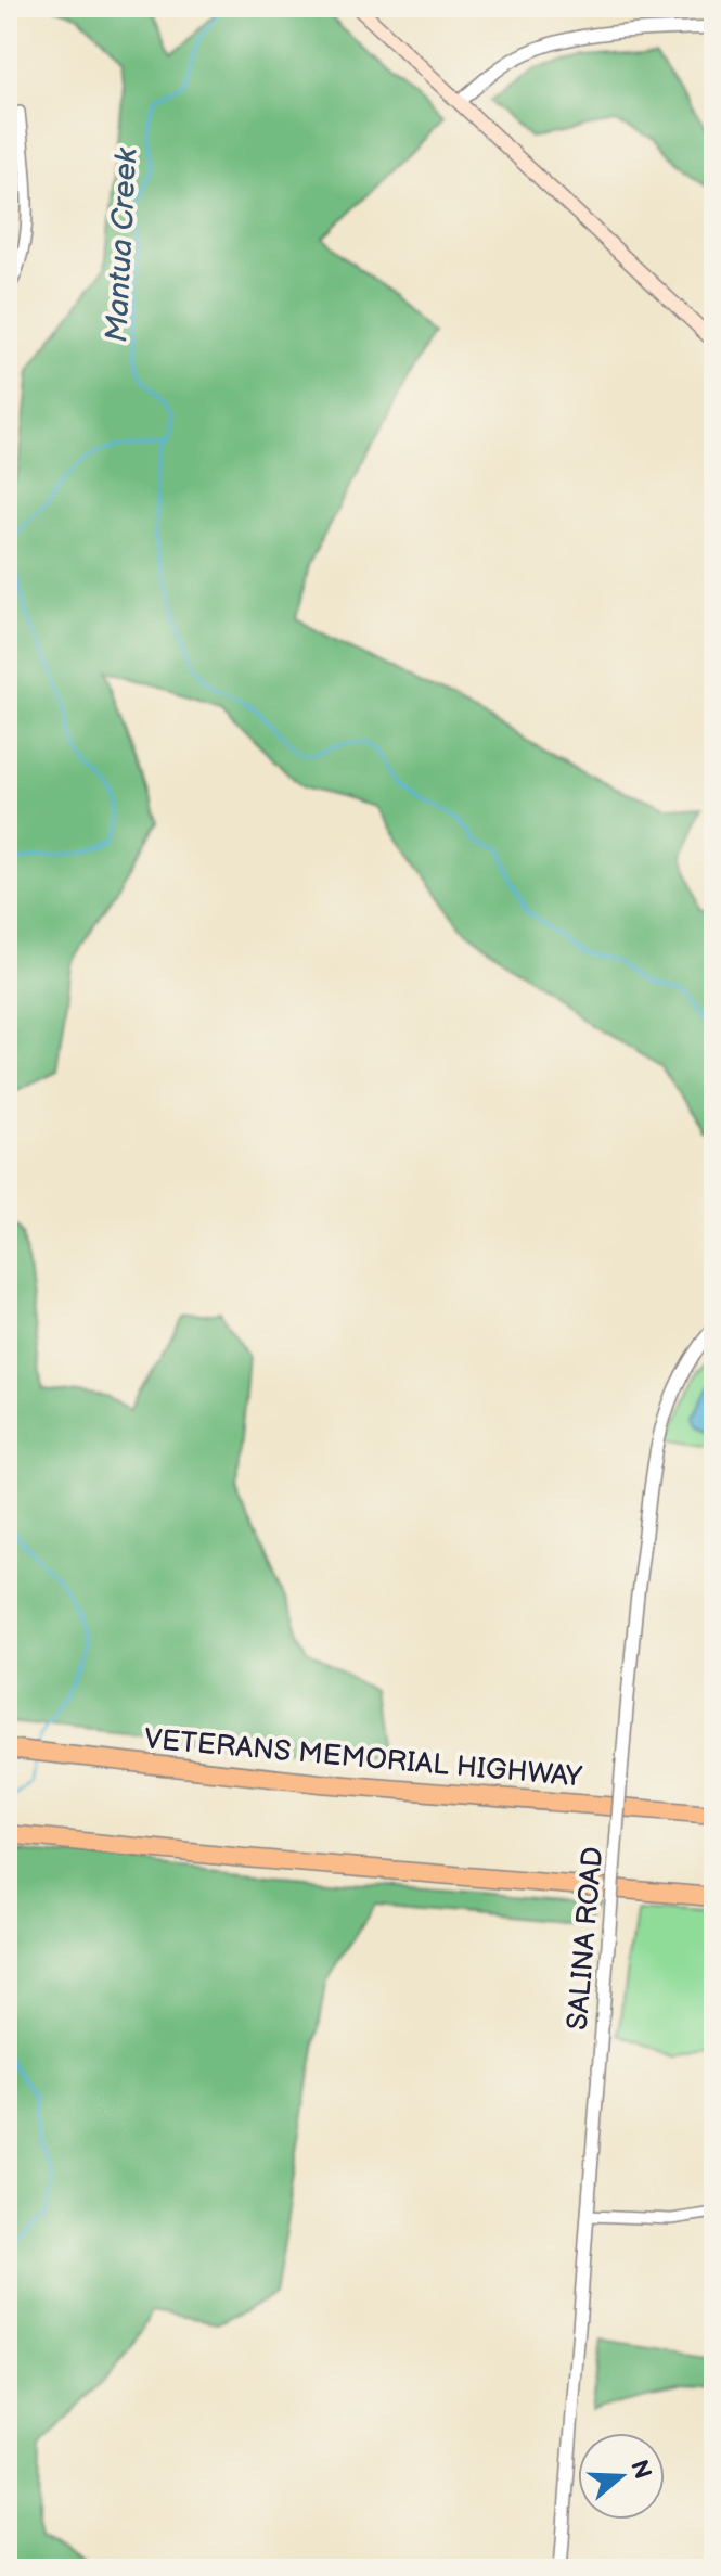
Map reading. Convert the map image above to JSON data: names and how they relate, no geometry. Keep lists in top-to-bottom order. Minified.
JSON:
{"streets":{"highway":["VETERANS MEMORIAL HIGHWAY"],"street":["SALINA ROAD"]},"water":["Mantua Creek"],"north":"right"}
